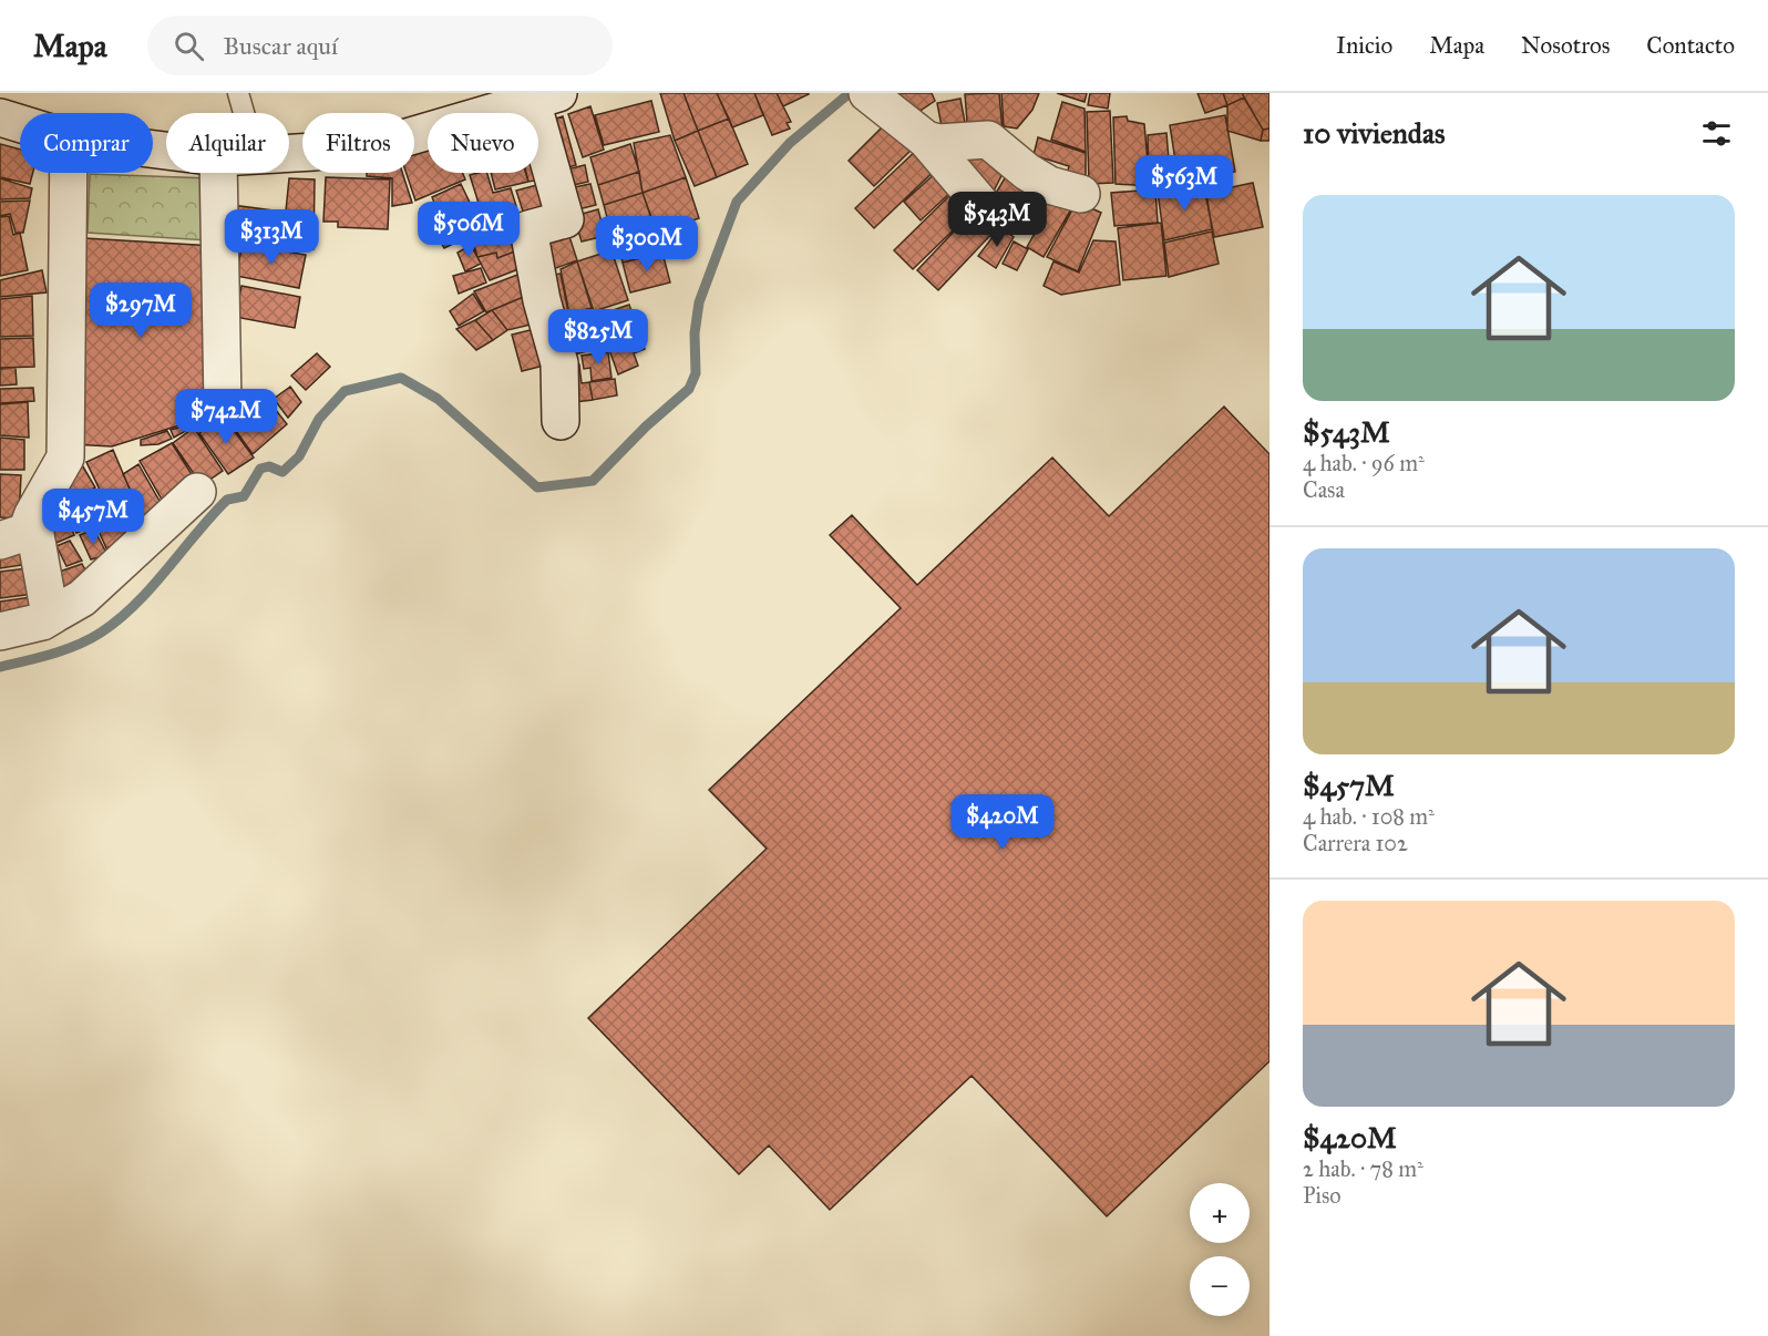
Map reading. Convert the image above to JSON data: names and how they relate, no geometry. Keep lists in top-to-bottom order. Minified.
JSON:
{"page":{"header":"Mapa","search":"Buscar aquí","nav":["Inicio","Mapa","Nosotros","Contacto"],"heading":"10 viviendas","chip":["Comprar","Alquilar","Filtros","Nuevo"],"price":["$563M","$543M","$506M","$313M","$300M","$297M","$825M","$742M","$457M","$420M"],"list":[{"name":"$543M","note":"4 hab. · 96 m² · Casa"},{"name":"$457M","note":"4 hab. · 108 m² · Carrera 102"},{"name":"$420M","note":"2 hab. · 78 m² · Piso"}],"map_buttons":["+","−"]}}
